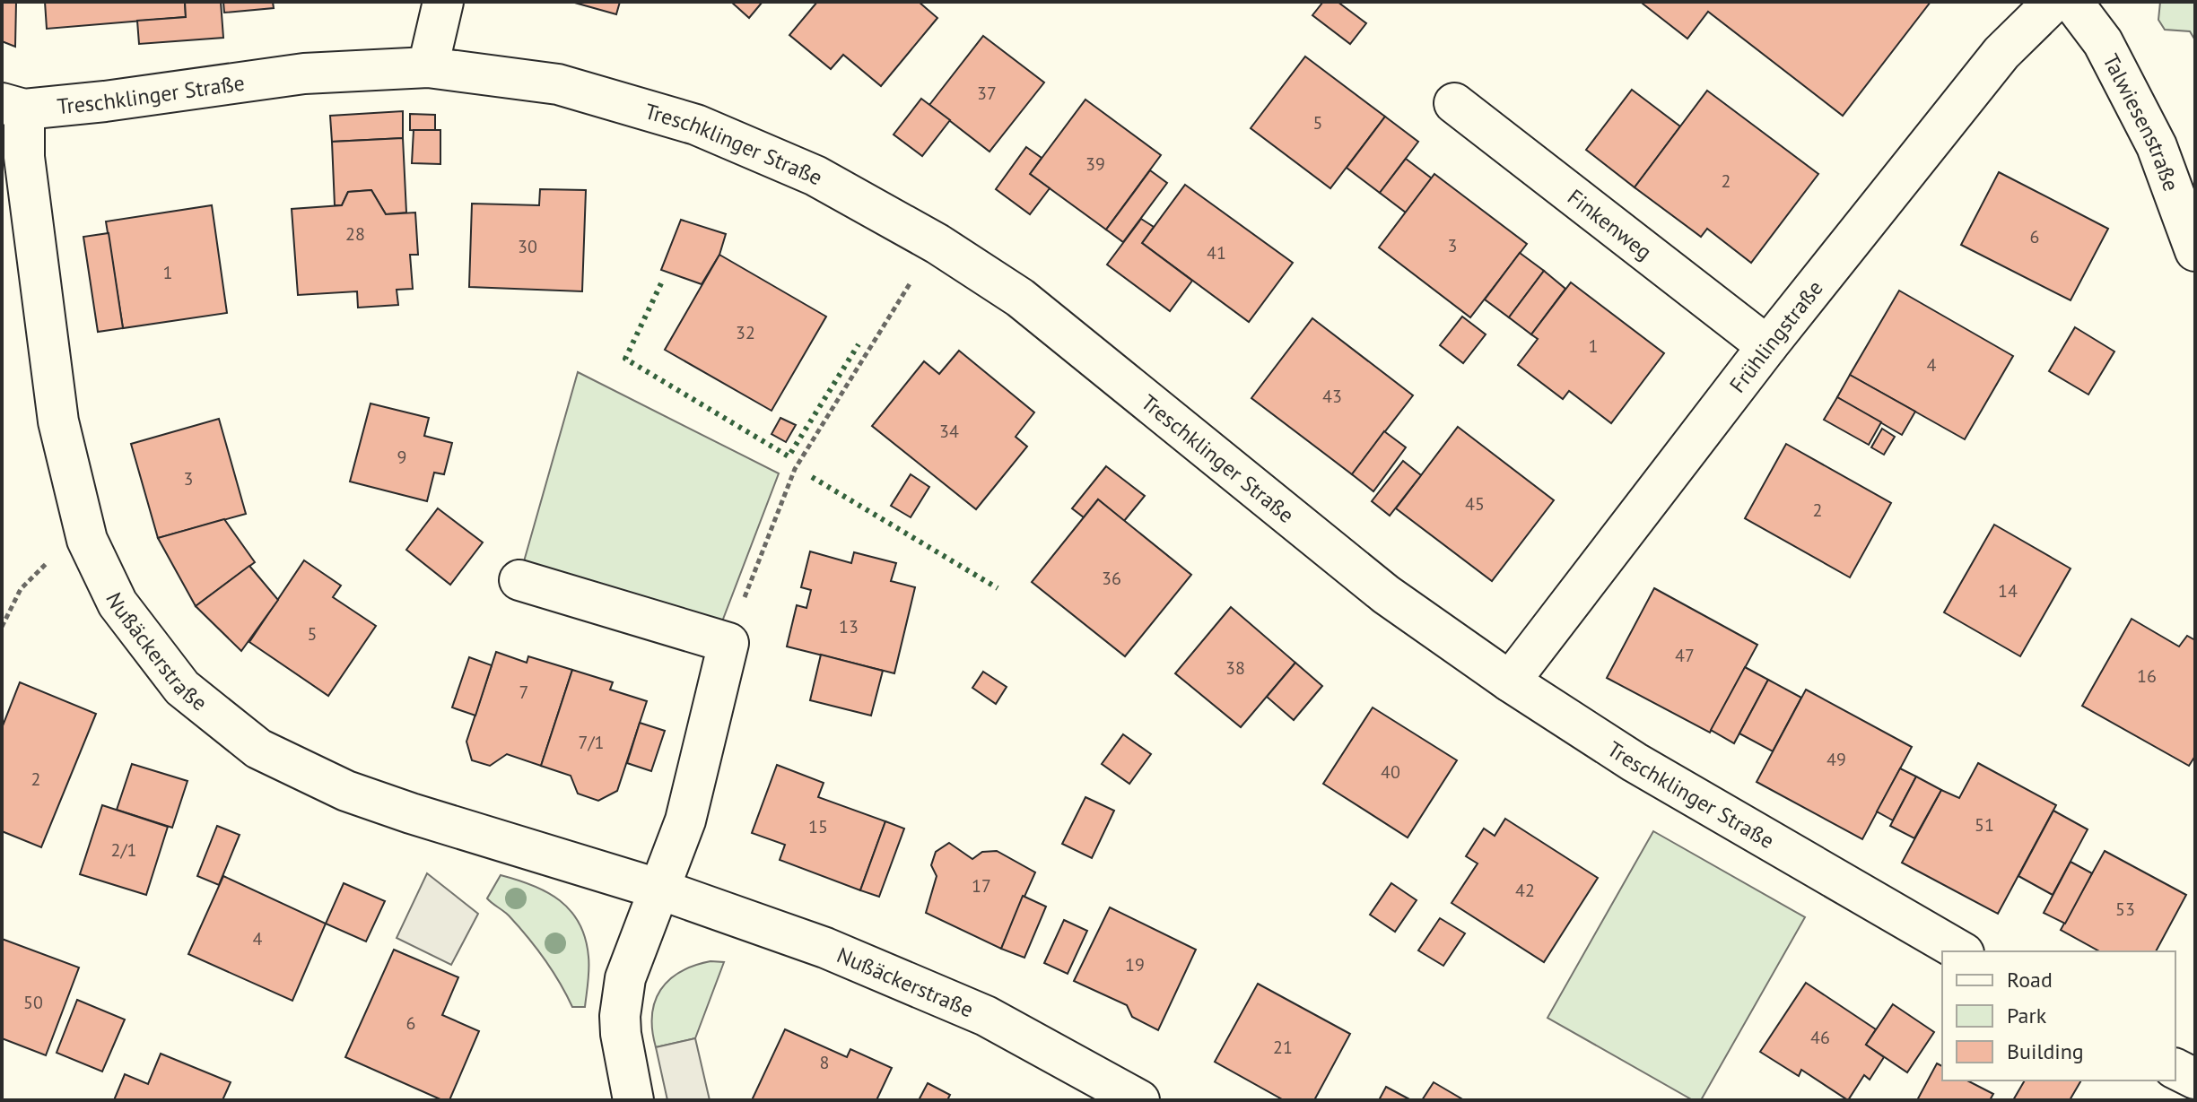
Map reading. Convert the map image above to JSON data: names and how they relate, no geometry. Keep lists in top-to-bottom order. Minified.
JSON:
{"streets":{"street":["Treschklinger Straße","Talwiesenstraße","Finkenweg","Frühlingstraße","Nußäckerstraße"]},"crossings":[["Treschklinger Straße","Frühlingstraße"],["Treschklinger Straße","Nußäckerstraße"],["Finkenweg","Frühlingstraße"]],"house_numbers":["37","5","39","2","28","6","3","30","41","1","32","1","4","43","34","9","3","45","2","36","14","13","5","47","38","16","7","7/1","49","40","2","51","15","2/1","17","42","53","4","19","50","6","46","21","8"],"legend":["Road","Park","Building"]}
